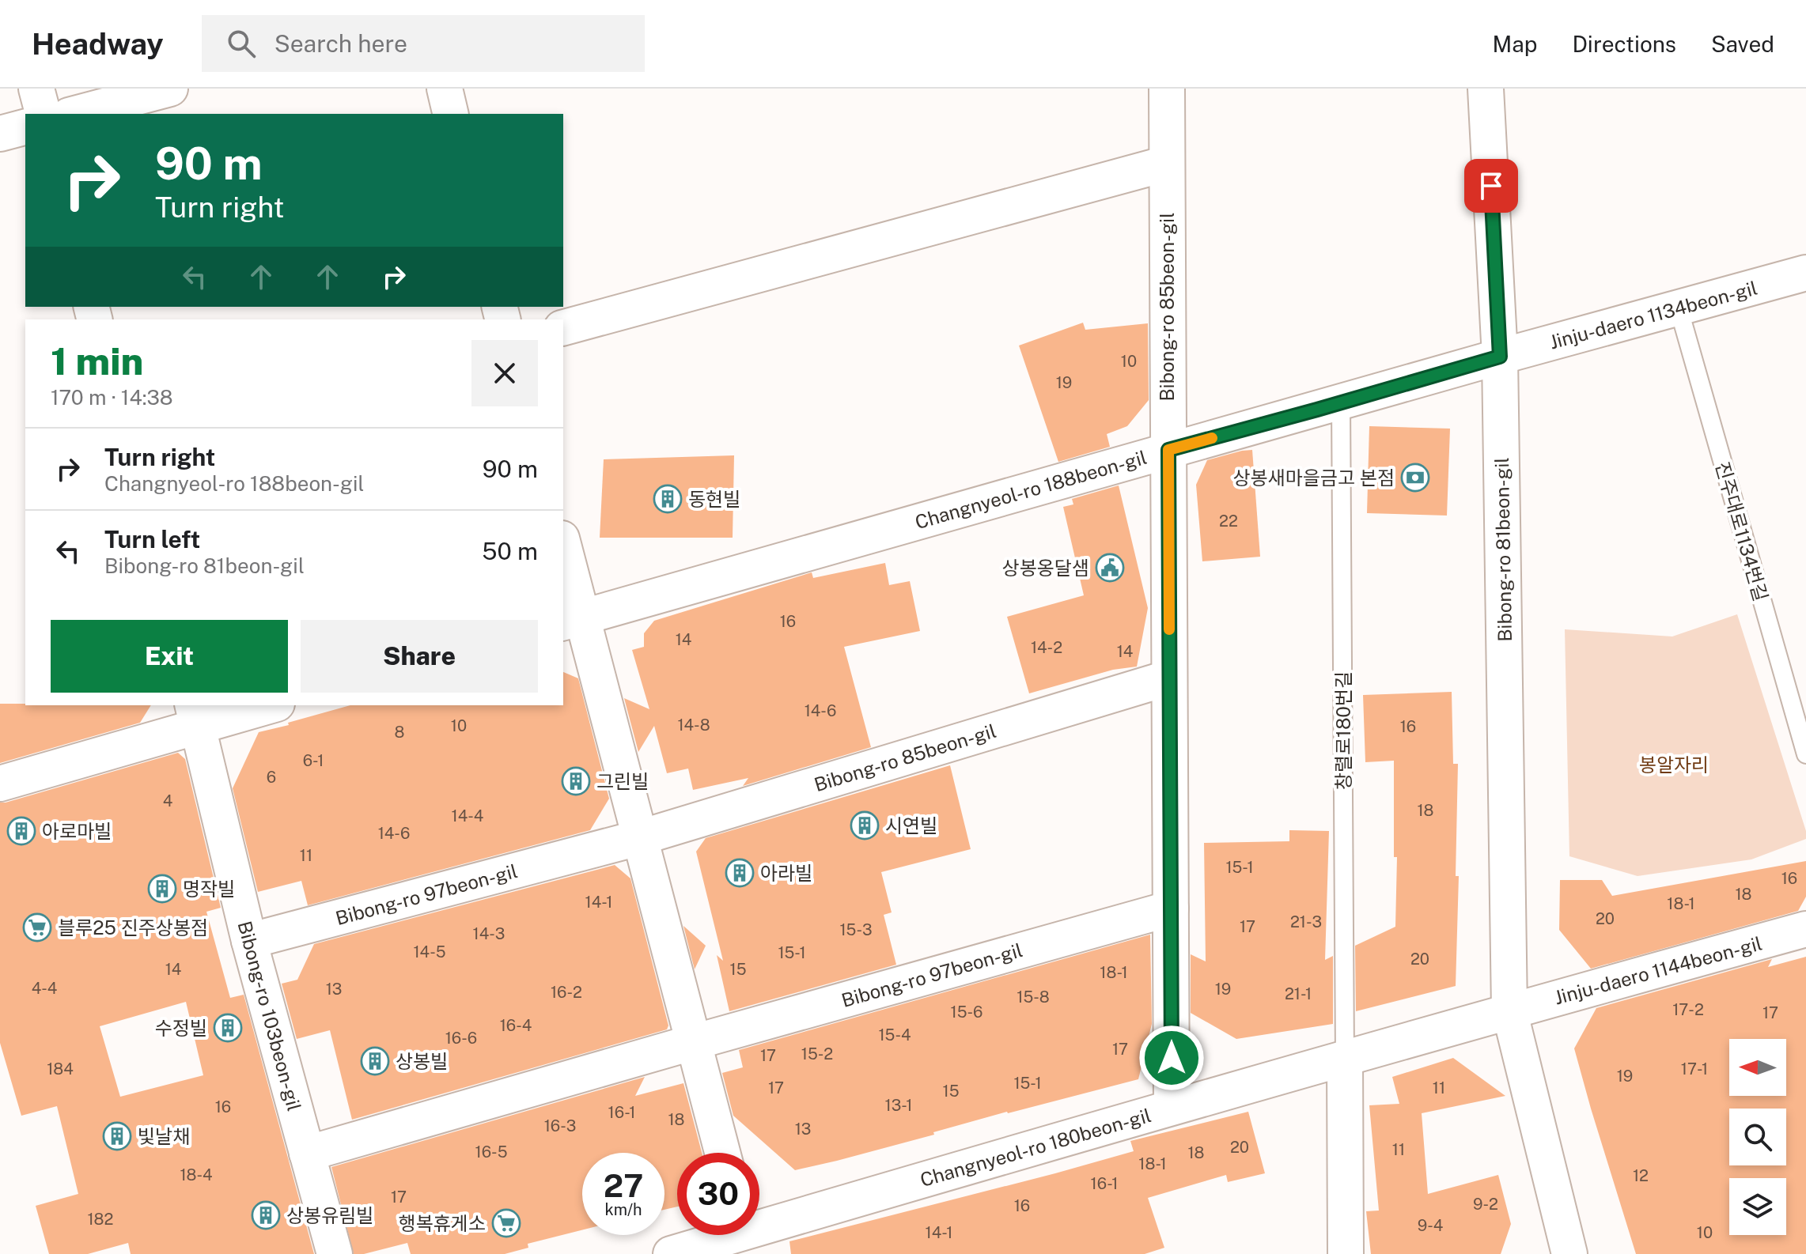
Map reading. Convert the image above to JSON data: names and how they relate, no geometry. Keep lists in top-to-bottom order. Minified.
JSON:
{"streets":{"street":["Bibong-ro 85beon-gil","Jinju-daero 1134beon-gil","Changnyeol-ro 188beon-gil","Bibong-ro 81beon-gil","Bibong-ro 97beon-gil","Jinju-daero 1144beon-gil","Bibong-ro 103beon-gil","Changnyeol-ro 180beon-gil"],"lane":["진주대로1134번길","창렬로180번길"]},"crossings":[["Bibong-ro 85beon-gil","Changnyeol-ro 188beon-gil"],["Bibong-ro 85beon-gil","Bibong-ro 97beon-gil"],["Bibong-ro 85beon-gil","Changnyeol-ro 180beon-gil"],["Jinju-daero 1134beon-gil","Changnyeol-ro 188beon-gil"],["Jinju-daero 1134beon-gil","진주대로1134번길"],["Jinju-daero 1134beon-gil","Bibong-ro 81beon-gil"],["Changnyeol-ro 188beon-gil","Bibong-ro 81beon-gil"],["Changnyeol-ro 188beon-gil","창렬로180번길"],["Bibong-ro 81beon-gil","Jinju-daero 1144beon-gil"],["Bibong-ro 81beon-gil","Changnyeol-ro 180beon-gil"],["창렬로180번길","Changnyeol-ro 180beon-gil"],["Bibong-ro 97beon-gil","Bibong-ro 103beon-gil"],["Jinju-daero 1144beon-gil","Changnyeol-ro 180beon-gil"]],"parks":["봉알자리"],"places":{"bank":["상봉새마을금고 본점"],"building":["동현빌","그린빌","시연빌","아로마빌","아라빌","명작빌","수정빌","상봉빌","빛날채","상봉유림빌"],"public building":["상봉옹달샘"],"supermarket":["블루25 진주상봉점","행복휴게소"]},"house_numbers":["10","19","22","16","14","14-2","14","14-6","14-8","10","16","8","6-1","6","4","18","14-4","14-6","11","15-1","16","18","14-1","18-1","20","21-3","17","15-3","14-3","14-5","15-1","20","14","15","18-1","4-4","13","19","16-2","21-1","15-8","17-2","15-6","17","16-4","15-4","16-6","17","15-2","17","184","17-1","19","15-1","17","11","15","13-1","16","16-1","18","16-3","13","20","11","16-5","18","18-1","18-4","12","16-1","17","9-2","16","182","9-4","14-1","10"],"north":"left","page":{"header":"Headway","search":"Search here","nav":["Map","Directions","Saved"],"turn":["90 m","Turn right"],"heading":["1 min","170 m · 14:38"],"list":[{"name":"Turn right","note":"Changnyeol-ro 188beon-gil","value":"90 m"},{"name":"Turn left","note":"Bibong-ro 81beon-gil","value":"50 m"}],"buttons":["Exit","Share"],"speed":"27 km/h","limit":"30"}}
